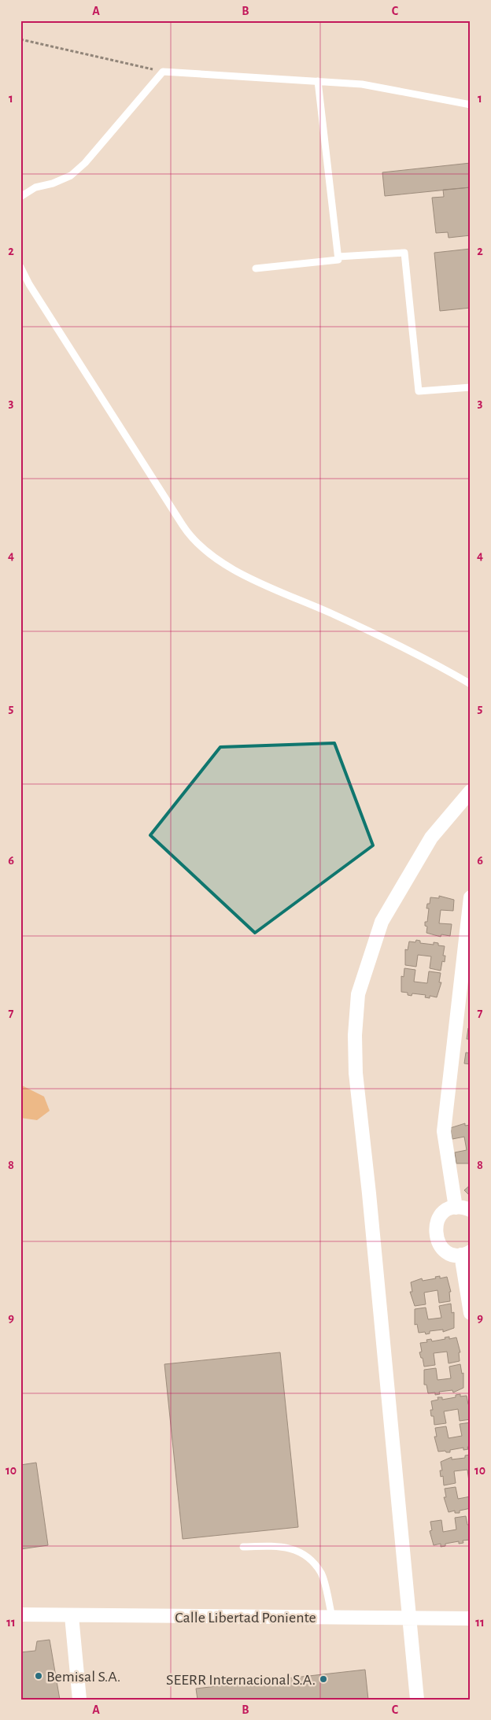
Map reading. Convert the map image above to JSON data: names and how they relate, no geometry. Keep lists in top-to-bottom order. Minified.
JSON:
{"streets":{"street":["Calle Libertad Poniente"]},"places":["Bemisal S.A.","SEERR Internacional S.A."],"grid":{"columns":["A","B","C"],"rows":["1","2","3","4","5","6","7","8","9","10","11"]}}
